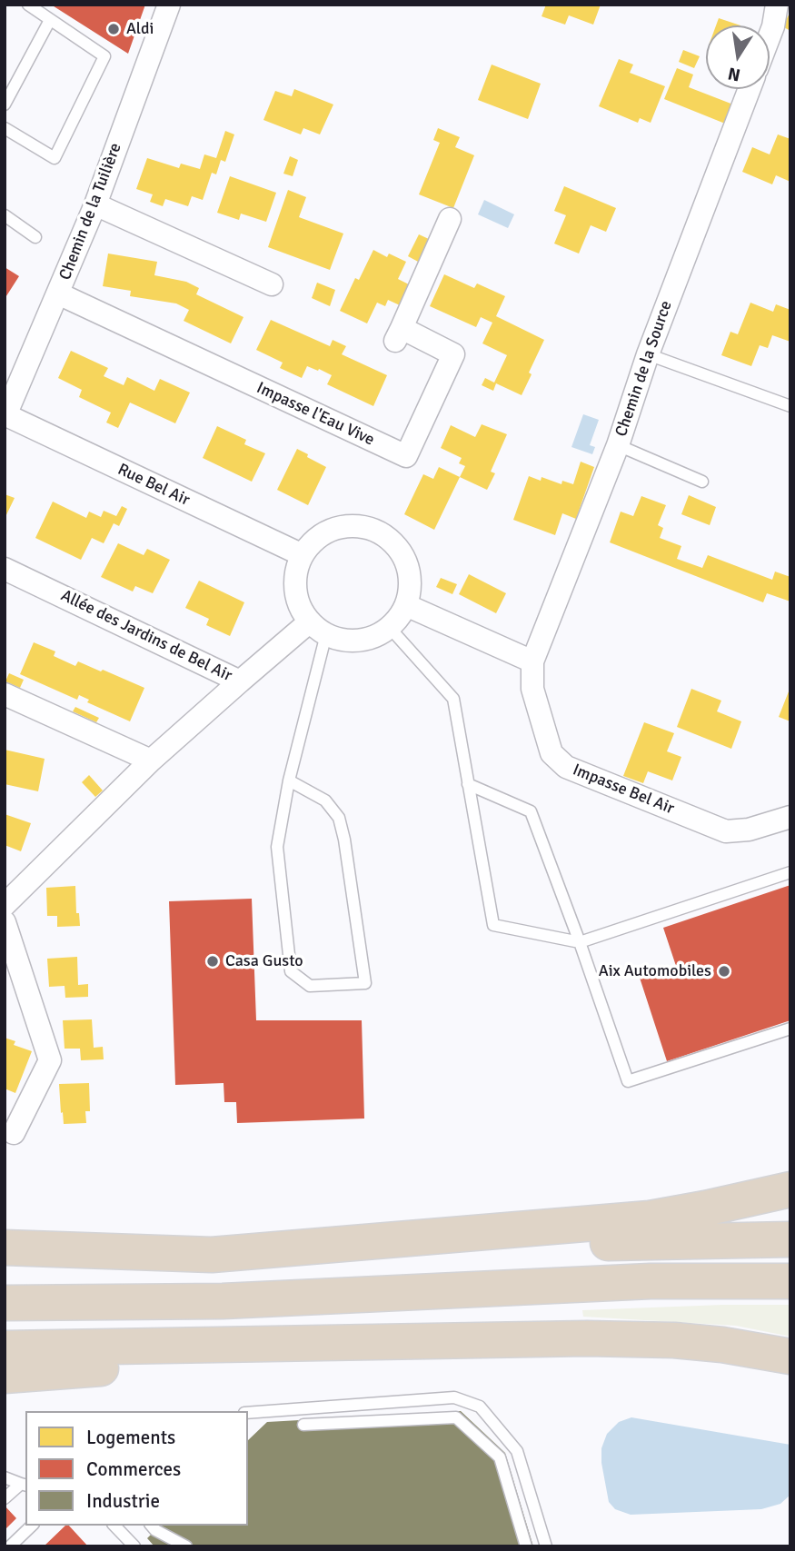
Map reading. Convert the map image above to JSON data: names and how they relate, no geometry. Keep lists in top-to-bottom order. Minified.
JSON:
{"streets":{"street":["Chemin de la Tuilière","Chemin de la Source","Impasse l'Eau Vive","Rue Bel Air","Allée des Jardins de Bel Air","Impasse Bel Air"]},"crossings":[["Chemin de la Tuilière","Impasse l'Eau Vive"],["Chemin de la Tuilière","Rue Bel Air"],["Chemin de la Source","Impasse Bel Air"],["Rue Bel Air","Allée des Jardins de Bel Air"]],"places":["Aldi","Casa Gusto","Aix Automobiles"],"legend":["Logements","Commerces","Industrie"],"north":"bottom"}
